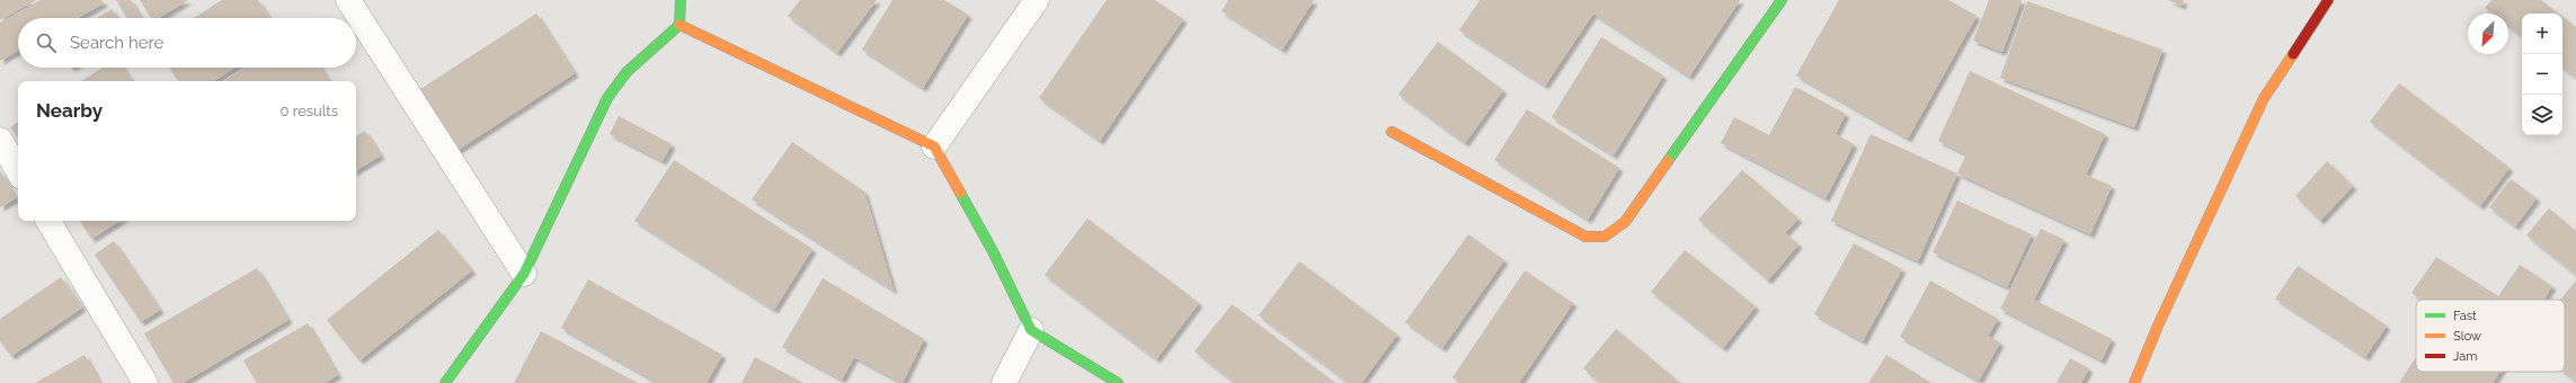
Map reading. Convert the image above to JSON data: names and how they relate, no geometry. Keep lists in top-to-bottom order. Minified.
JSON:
{"legend":["Fast","Slow","Jam"],"north":"bottom left","page":{"map_buttons":["+","−"],"search":"Search here","heading":["Nearby","0 results"]}}
